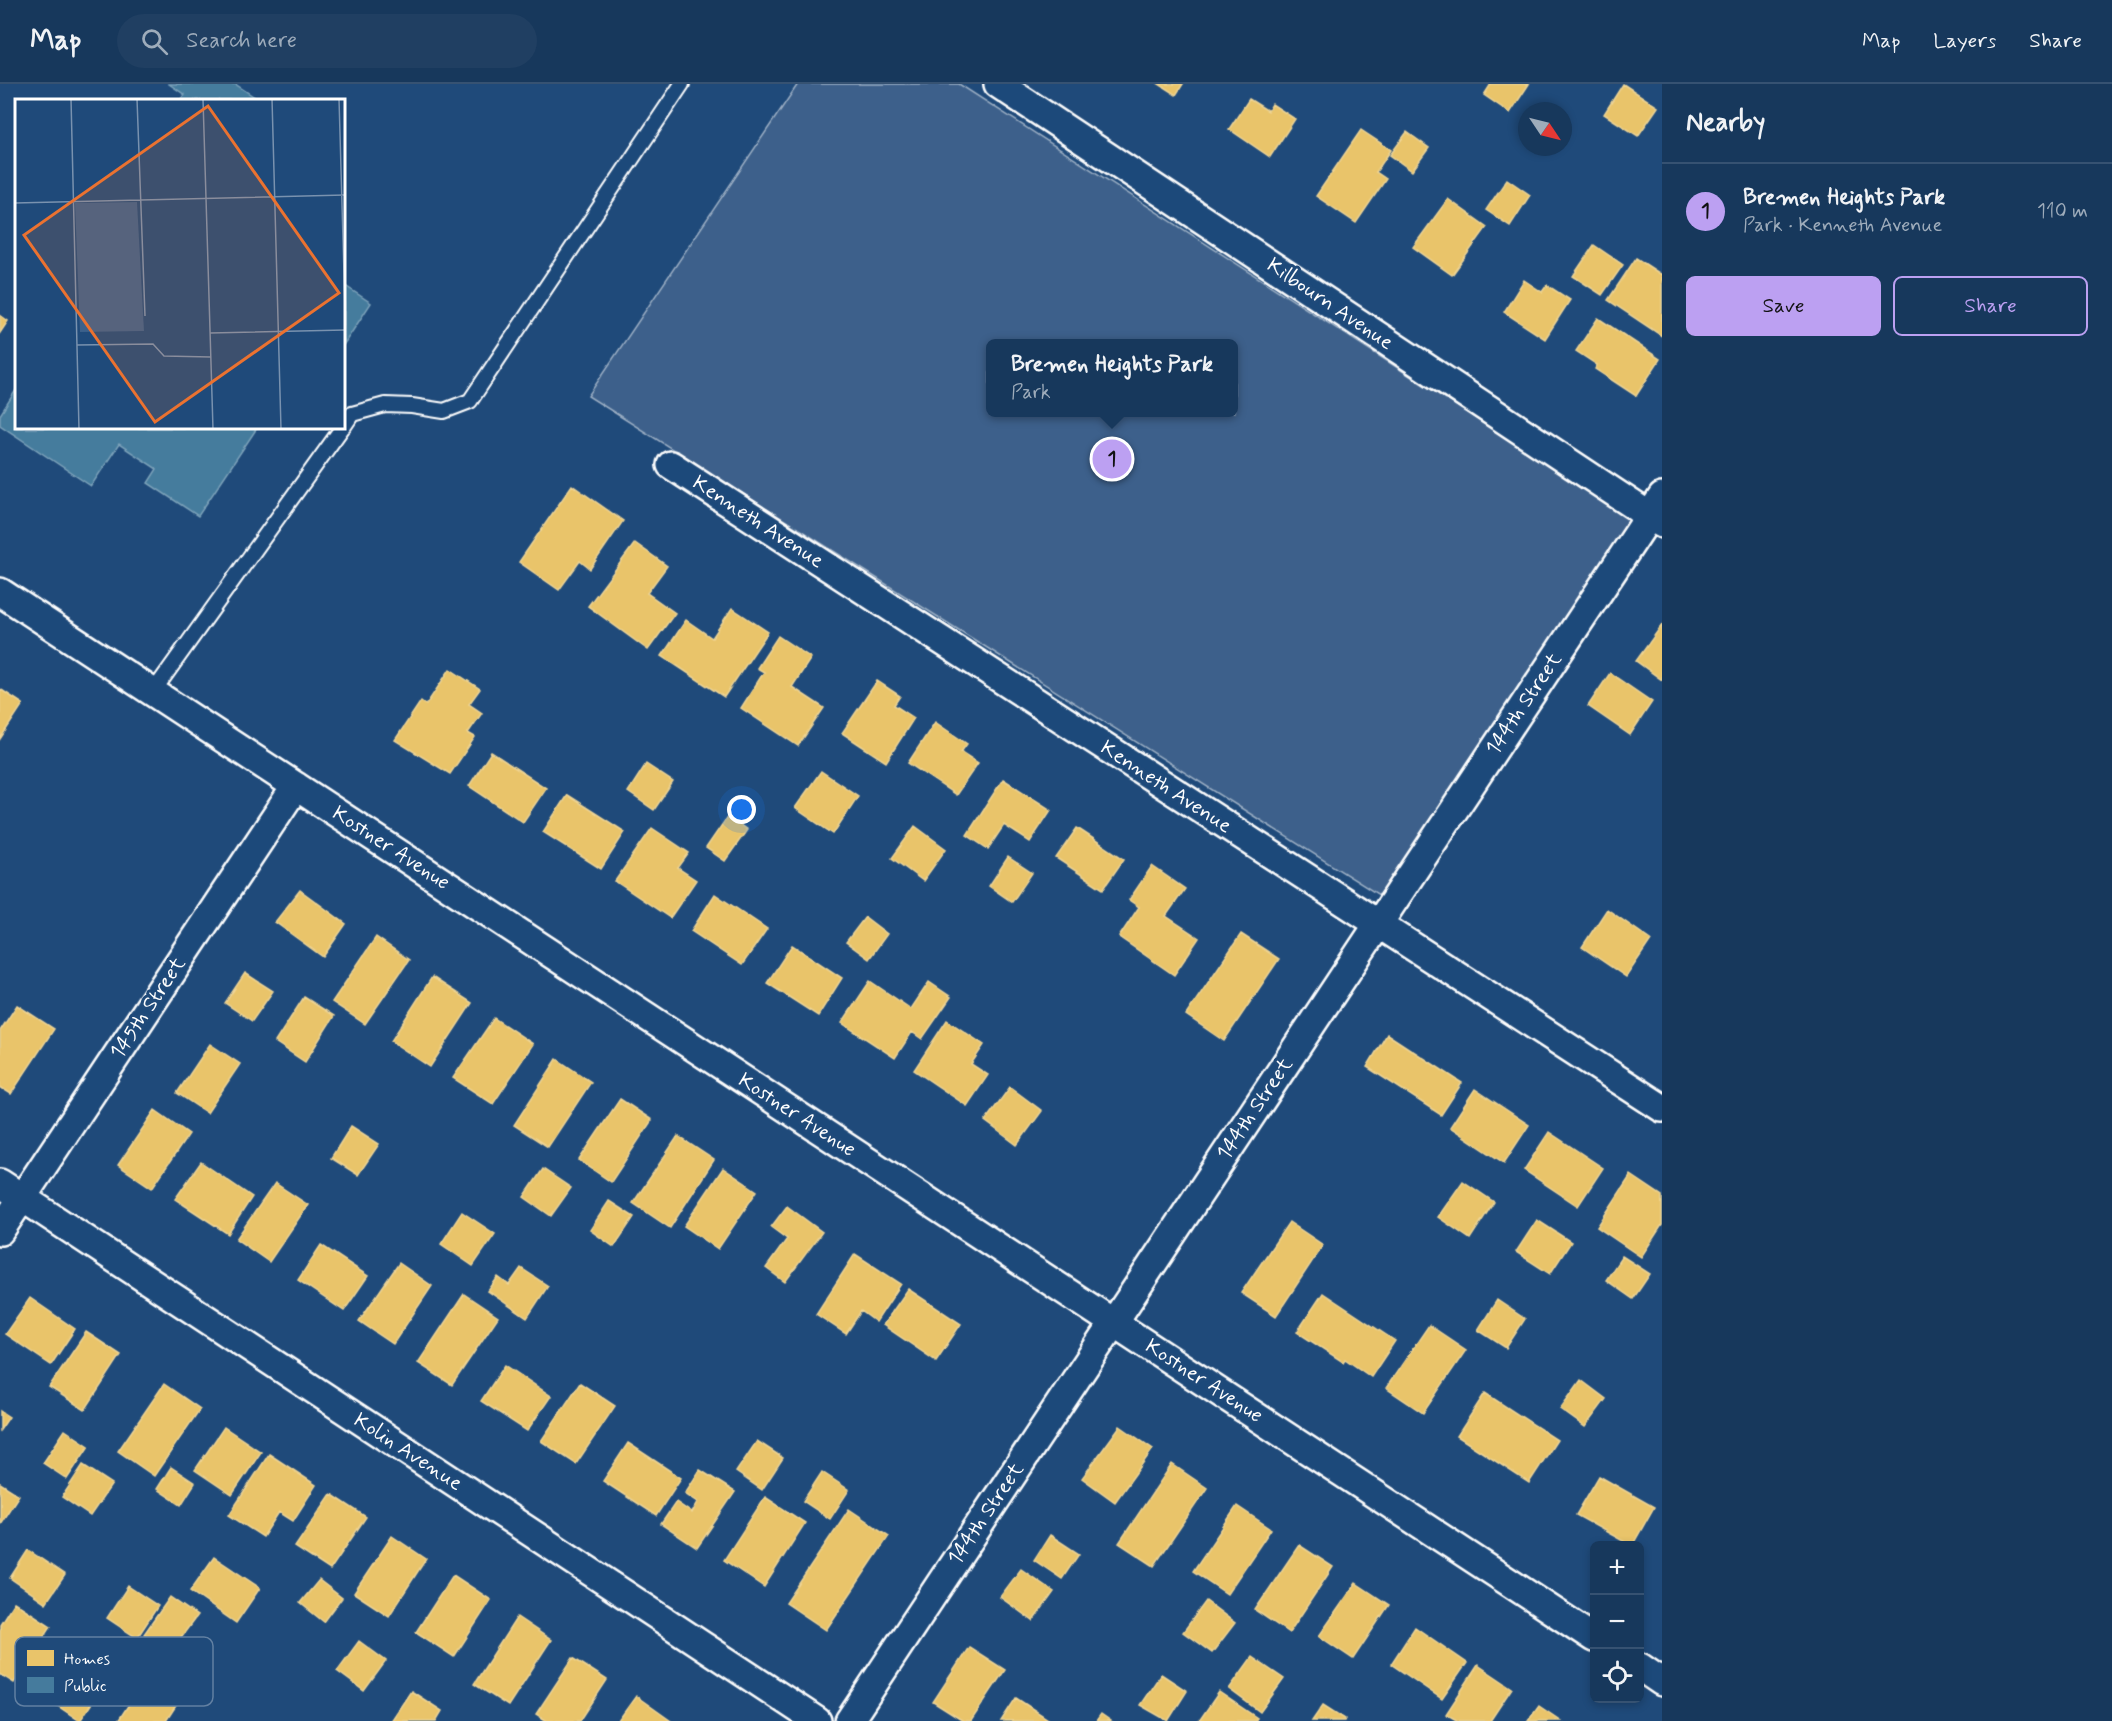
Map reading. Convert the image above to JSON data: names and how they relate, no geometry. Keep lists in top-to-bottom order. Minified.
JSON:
{"streets":{"street":["Kilbourn Avenue","Kenneth Avenue","144th Street","Kostner Avenue","145th Street","Kolin Avenue"]},"crossings":[["Kilbourn Avenue","144th Street"],["Kenneth Avenue","144th Street"],["144th Street","Kostner Avenue"],["Kostner Avenue","145th Street"],["145th Street","Kolin Avenue"]],"legend":["Homes","Public"],"north":"bottom right","page":{"header":"Map","search":"Search here","nav":["Map","Layers","Share"],"heading":"Nearby","list":[{"mark":"1","name":"Bremen Heights Park","note":"Park · Kenneth Avenue","value":"110 m"}],"buttons":["Save","Share"],"popup":["Bremen Heights Park","Park"],"pins":"1","map_buttons":["+","−"]}}
